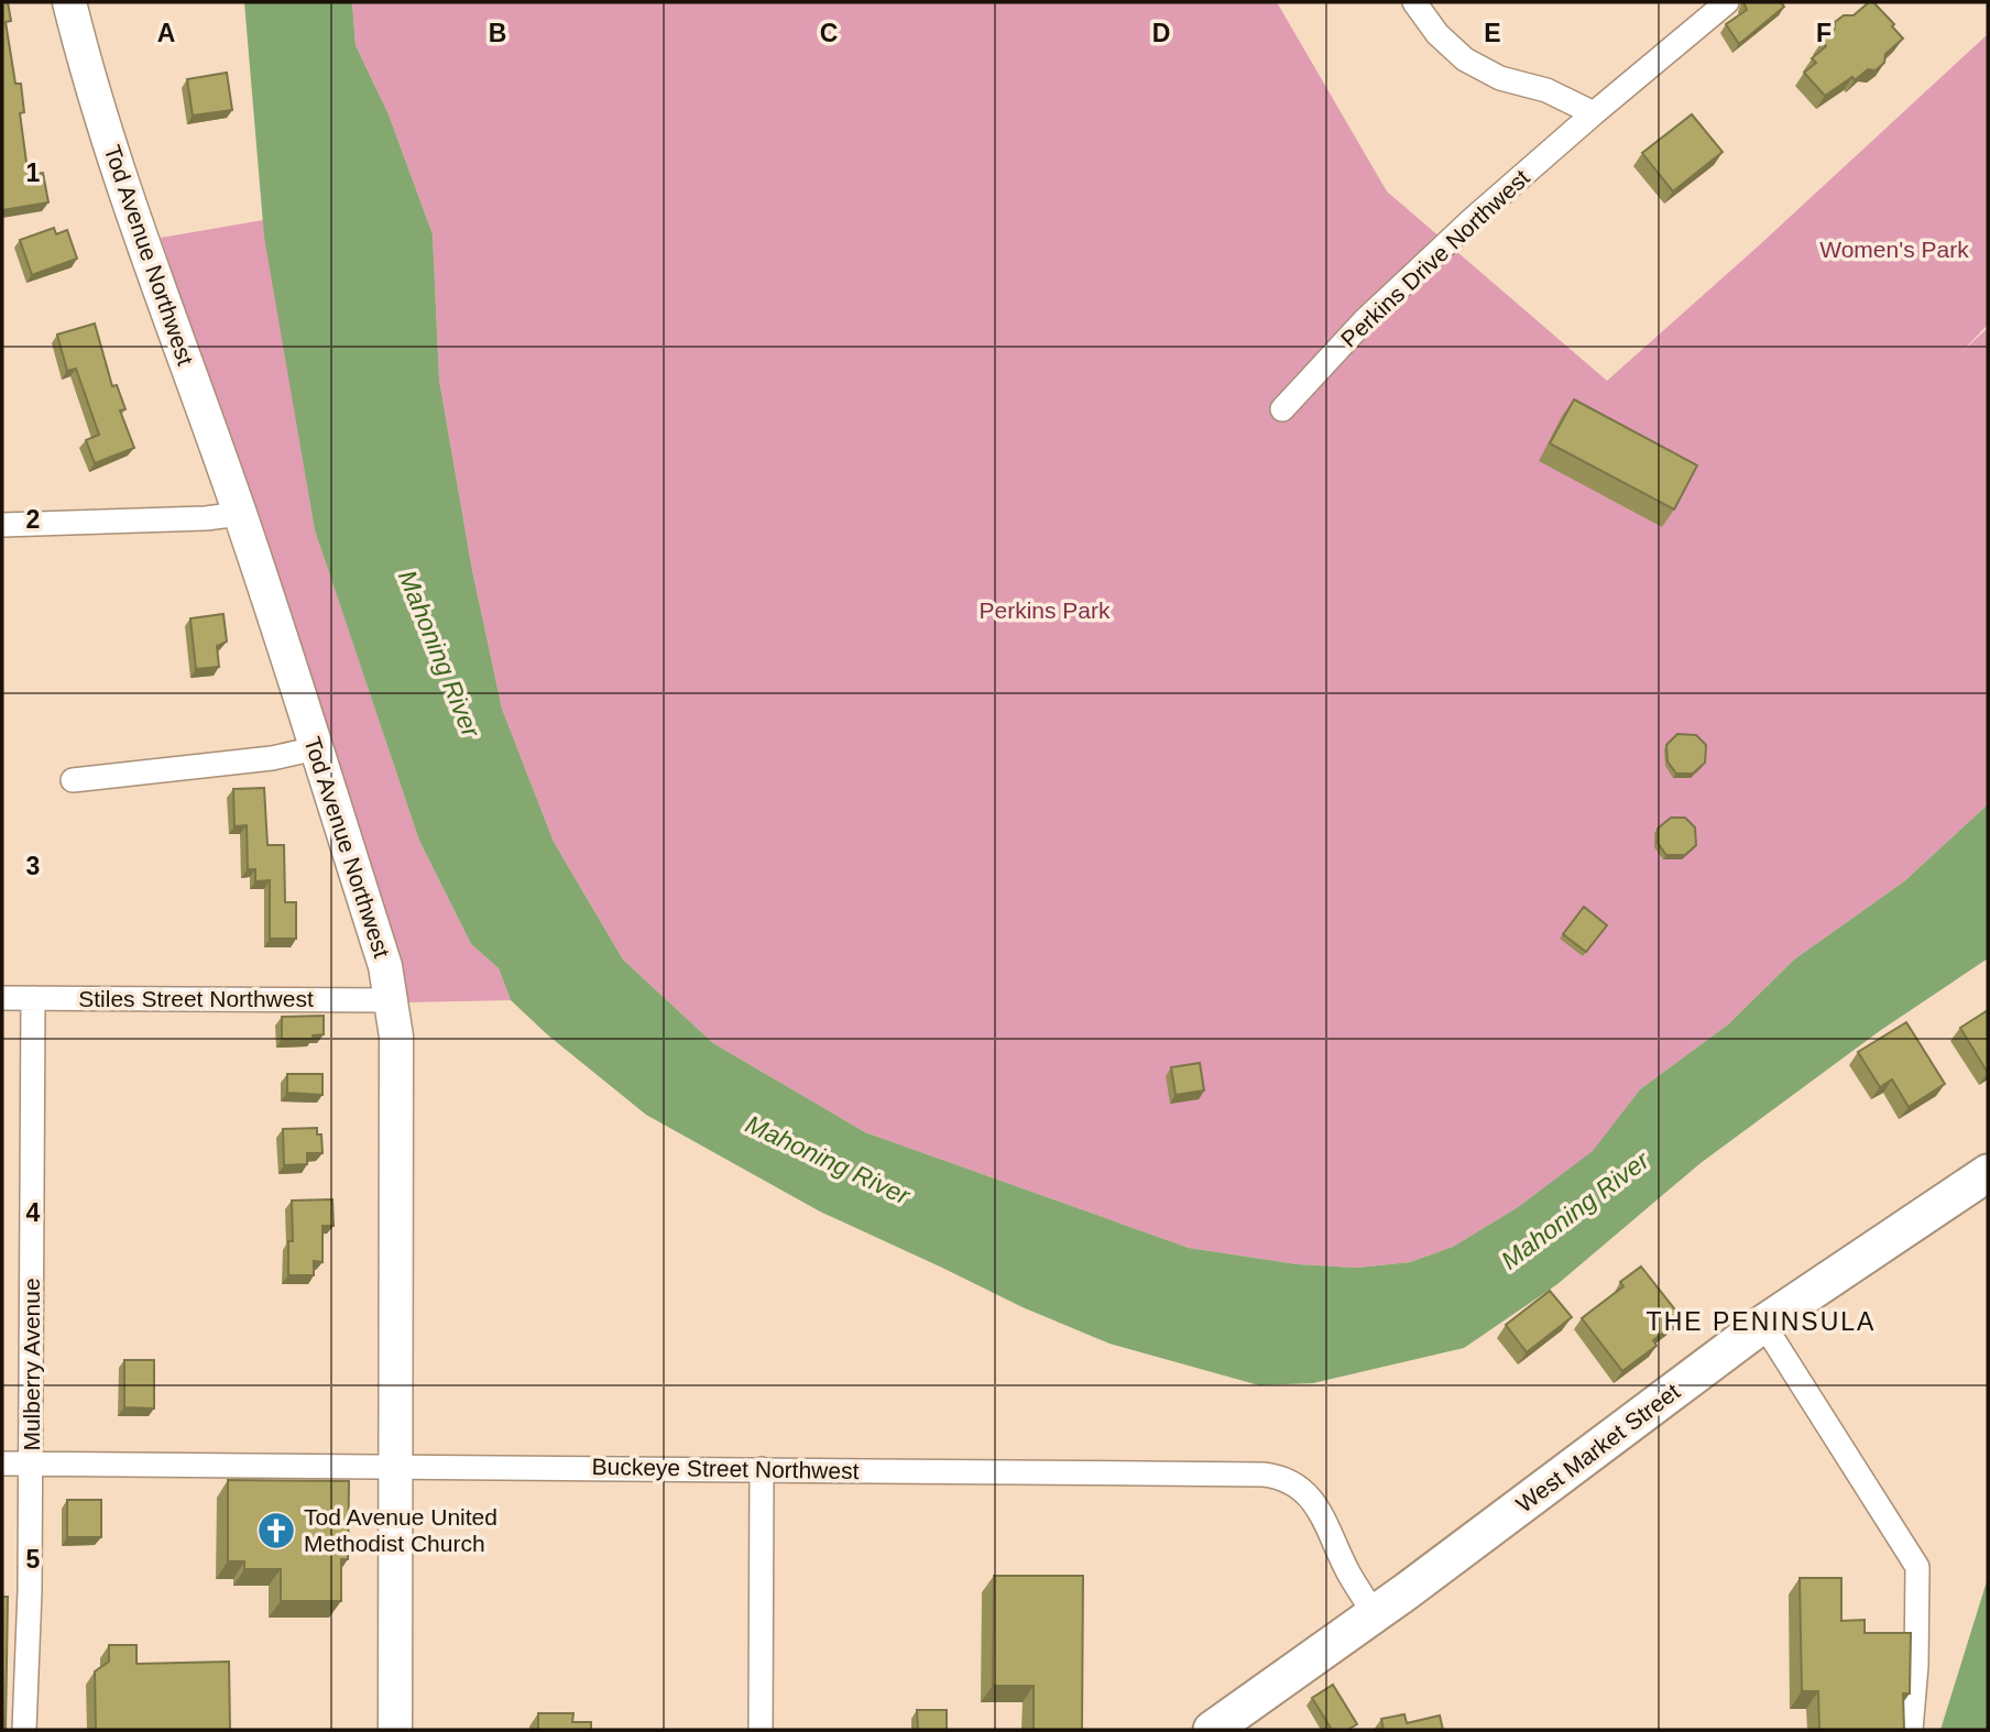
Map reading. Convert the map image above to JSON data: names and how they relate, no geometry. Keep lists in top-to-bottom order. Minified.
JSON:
{"streets":{"main road":["Tod Avenue Northwest","West Market Street"],"street":["Perkins Drive Northwest","Stiles Street Northwest","Mulberry Avenue","Buckeye Street Northwest"]},"crossings":[["Tod Avenue Northwest","Stiles Street Northwest"],["Tod Avenue Northwest","Buckeye Street Northwest"],["Stiles Street Northwest","Mulberry Avenue"],["Mulberry Avenue","Buckeye Street Northwest"],["West Market Street","Buckeye Street Northwest"]],"districts":["THE PENINSULA"],"water":["Mahoning River"],"parks":["Women's Park","Perkins Park"],"places":{"church":["Tod Avenue United Methodist Church"]},"grid":{"columns":["A","B","C","D","E","F"],"rows":["1","2","3","4","5"]}}
